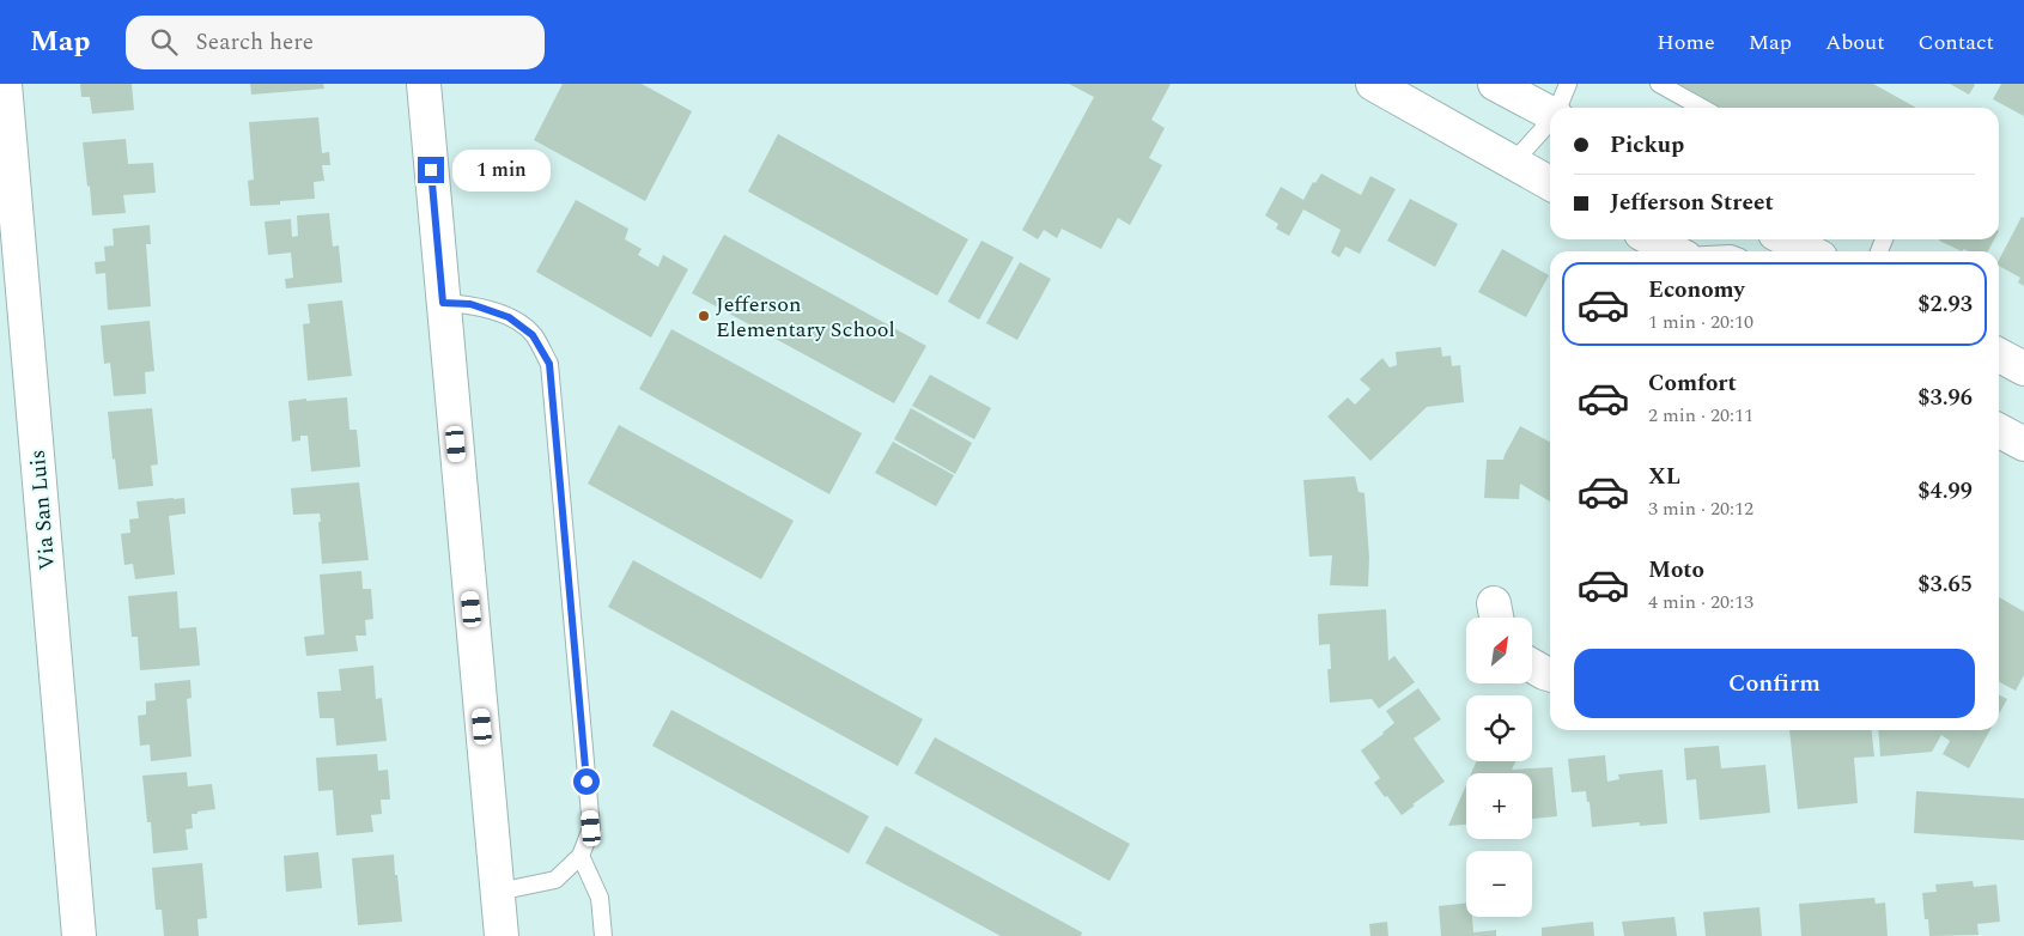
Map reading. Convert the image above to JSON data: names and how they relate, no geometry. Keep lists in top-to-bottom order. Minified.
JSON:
{"streets":{"street":["Via San Luis"]},"places":["Jefferson Elementary School"],"north":"top right","page":{"header":"Map","search":"Search here","nav":["Home","Map","About","Contact"],"banner":["Pickup","Jefferson Street"],"bubble":"1 min","list":[{"name":"Economy","note":"1 min · 20:10","value":"$2.93"},{"name":"Comfort","note":"2 min · 20:11","value":"$3.96"},{"name":"XL","note":"3 min · 20:12","value":"$4.99"},{"name":"Moto","note":"4 min · 20:13","value":"$3.65"}],"map_buttons":["+","−"],"buttons":"Confirm"}}
